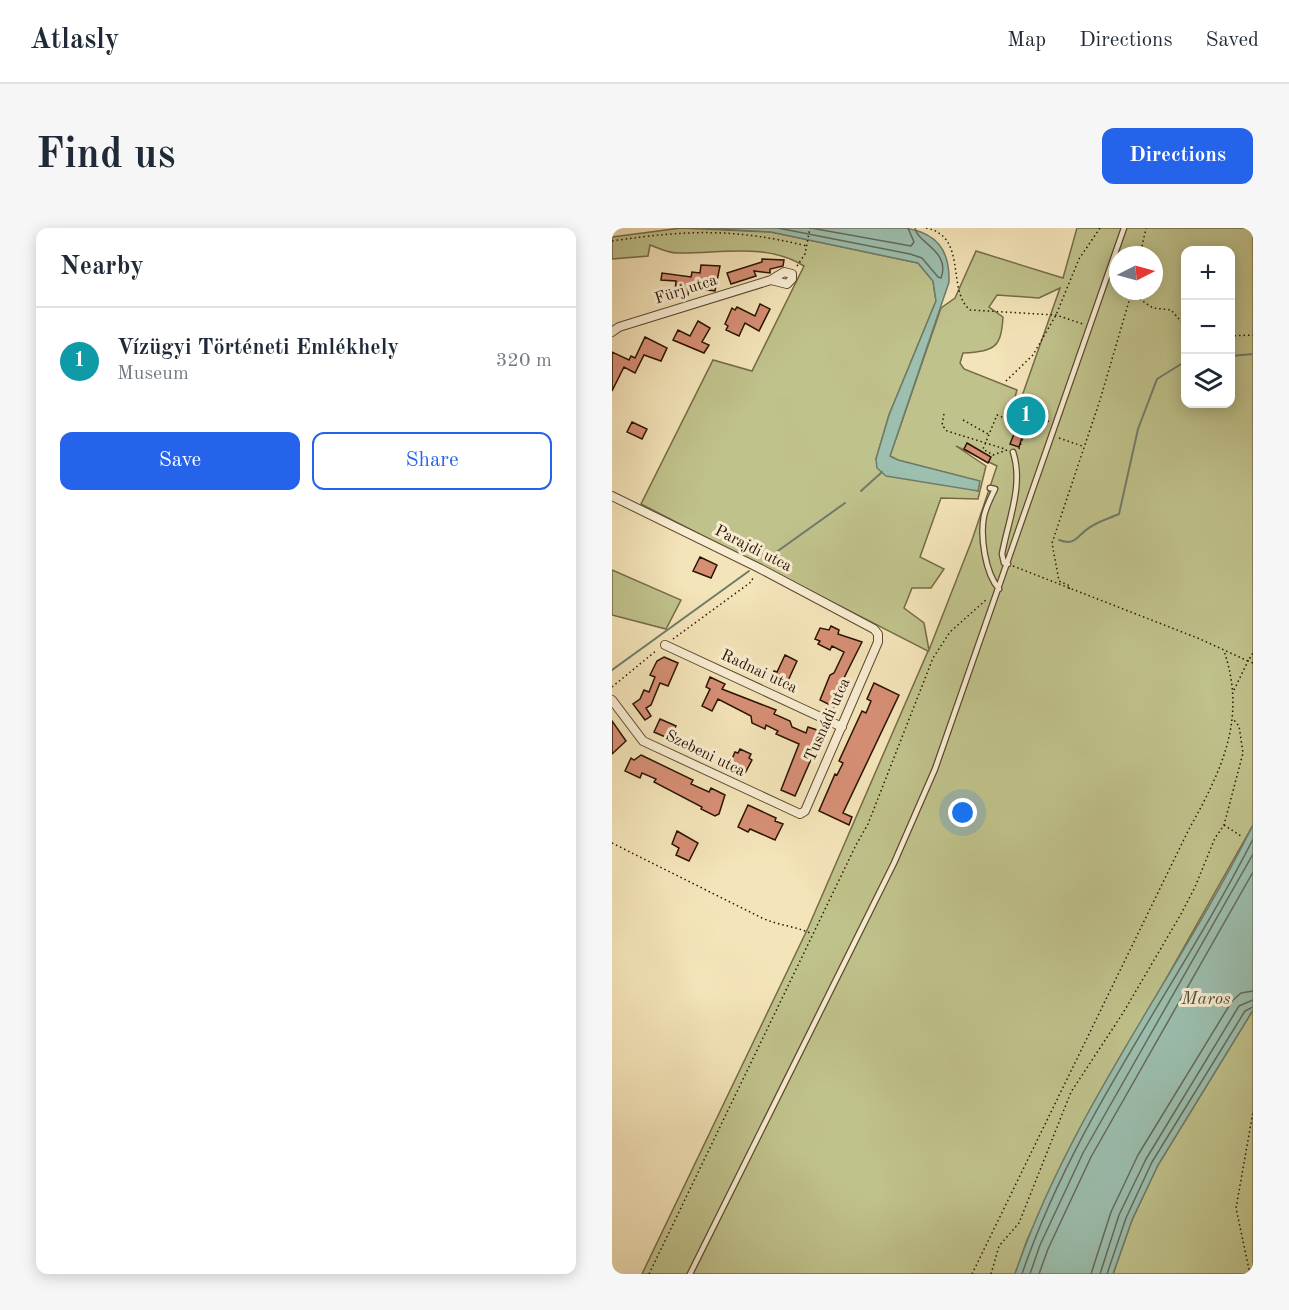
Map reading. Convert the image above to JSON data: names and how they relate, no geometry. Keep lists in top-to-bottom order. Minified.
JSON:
{"streets":{"street":["Fürj utca","Parajdi utca","Radnai utca","Tusnádi utca","Szebeni utca"]},"crossings":[["Parajdi utca","Tusnádi utca"],["Radnai utca","Tusnádi utca"],["Tusnádi utca","Szebeni utca"]],"water":["Maros"],"north":"right","page":{"header":"Atlasly","nav":["Map","Directions","Saved"],"buttons":["Directions",["Save","Share"]],"title":"Find us","heading":"Nearby","map_buttons":["+","−"],"list":[{"mark":"1","name":"Vízügyi Történeti Emlékhely","note":"Museum","value":"320 m"}],"pins":"1"}}
